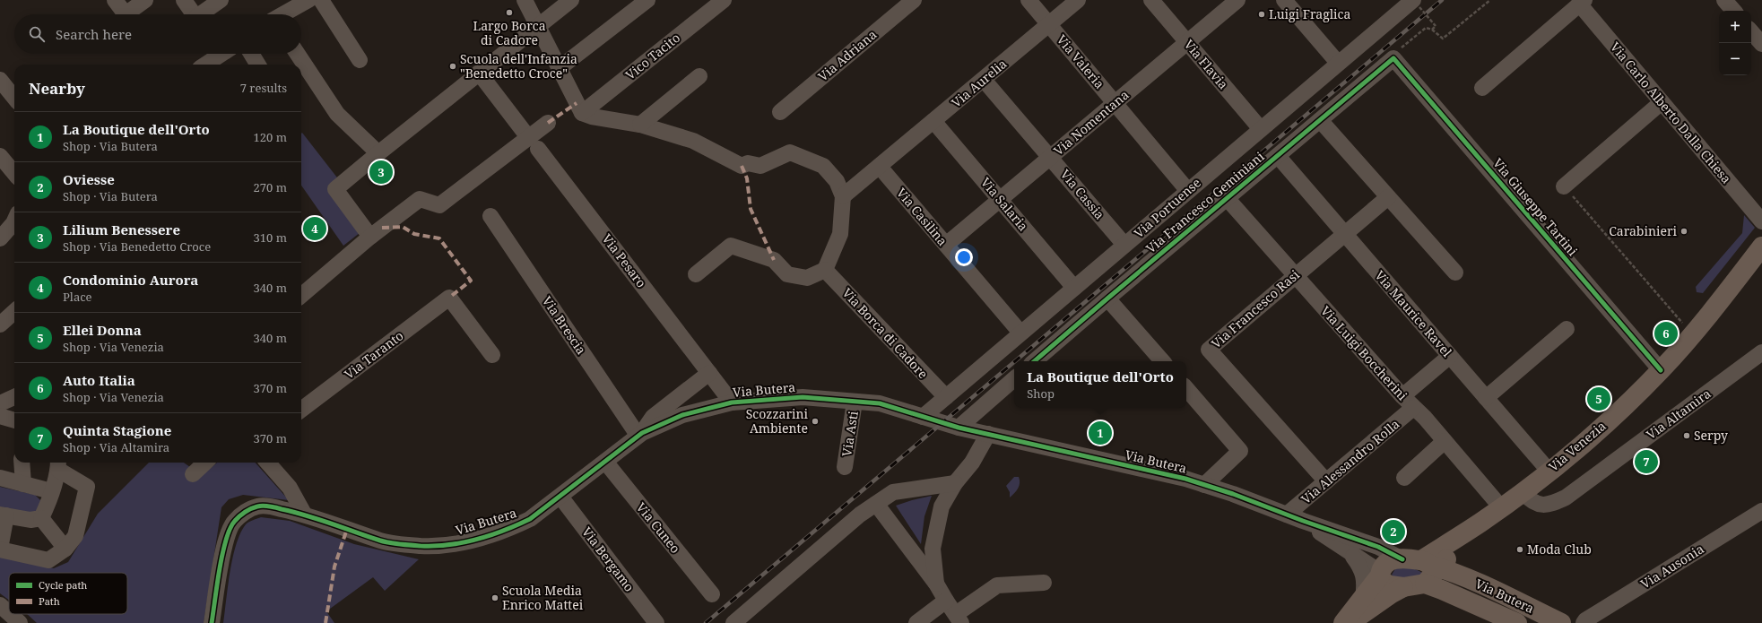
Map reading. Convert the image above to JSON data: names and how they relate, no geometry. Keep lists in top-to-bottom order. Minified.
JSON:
{"streets":{"main road":["Via Butera","Via Venezia"],"street":["Via Adriana","Vico Tacito","Via Valeria","Via Flavia","Via Aurelia","Via Carlo Alberto Dalla Chiesa","Via Nomentana","Via Cassia","Via Francesco Geminiani","Via Salaria","Via Giuseppe Tartini","Via Portuense","Via Casilina","Via Pesaro","Via Francesco Rasi","Via Maurice Ravel","Via Brescia","Via Borca di Cadore","Via Luigi Boccherini","Via Taranto","Via Altamira","Via Asti","Via Alessandro Rolla","Via Cuneo","Via Bergamo","Via Ausonia"]},"crossings":[["Via Valeria","Via Aurelia"],["Via Valeria","Via Nomentana"],["Via Valeria","Via Portuense"],["Via Flavia","Via Nomentana"],["Via Flavia","Via Portuense"],["Via Aurelia","Via Cassia"],["Via Aurelia","Via Salaria"],["Via Aurelia","Via Casilina"],["Via Nomentana","Via Cassia"],["Via Nomentana","Via Salaria"],["Via Nomentana","Via Casilina"],["Via Cassia","Via Portuense"],["Via Francesco Geminiani","Via Giuseppe Tartini"],["Via Francesco Geminiani","Via Maurice Ravel"],["Via Francesco Geminiani","Via Luigi Boccherini"],["Via Salaria","Via Portuense"],["Via Giuseppe Tartini","Via Venezia"],["Via Portuense","Via Casilina"],["Via Portuense","Via Borca di Cadore"],["Via Portuense","Via Butera"],["Via Pesaro","Via Butera"],["Via Francesco Rasi","Via Maurice Ravel"],["Via Francesco Rasi","Via Luigi Boccherini"],["Via Francesco Rasi","Via Alessandro Rolla"],["Via Maurice Ravel","Via Venezia"],["Via Brescia","Via Butera"],["Via Luigi Boccherini","Via Venezia"],["Via Luigi Boccherini","Via Alessandro Rolla"],["Via Butera","Via Asti"],["Via Butera","Via Alessandro Rolla"],["Via Butera","Via Cuneo"],["Via Butera","Via Bergamo"],["Via Altamira","Via Venezia"]],"places":["Largo Borca di Cadore","Luigi Fraglica","Scuola dell'Infanzia \"Benedetto Croce\"","Carabinieri","Scozzarini Ambiente","Serpy","Moda Club","Scuola Media Enrico Mattei"],"legend":["Cycle path","Path"],"page":{"map_buttons":["+","−"],"search":"Search here","heading":["Nearby","7 results"],"list":[{"mark":"1","name":"La Boutique dell'Orto","note":"Shop · Via Butera","value":"120 m"},{"mark":"2","name":"Oviesse","note":"Shop · Via Butera","value":"270 m"},{"mark":"3","name":"Lilium Benessere","note":"Shop · Via Benedetto Croce","value":"310 m"},{"mark":"4","name":"Condominio Aurora","note":"Place","value":"340 m"},{"mark":"5","name":"Ellei Donna","note":"Shop · Via Venezia","value":"340 m"},{"mark":"6","name":"Auto Italia","note":"Shop · Via Venezia","value":"370 m"},{"mark":"7","name":"Quinta Stagione","note":"Shop · Via Altamira","value":"370 m"}],"pins":["3","4","6","5","1","7","2"],"popup":["La Boutique dell'Orto","Shop"]}}
